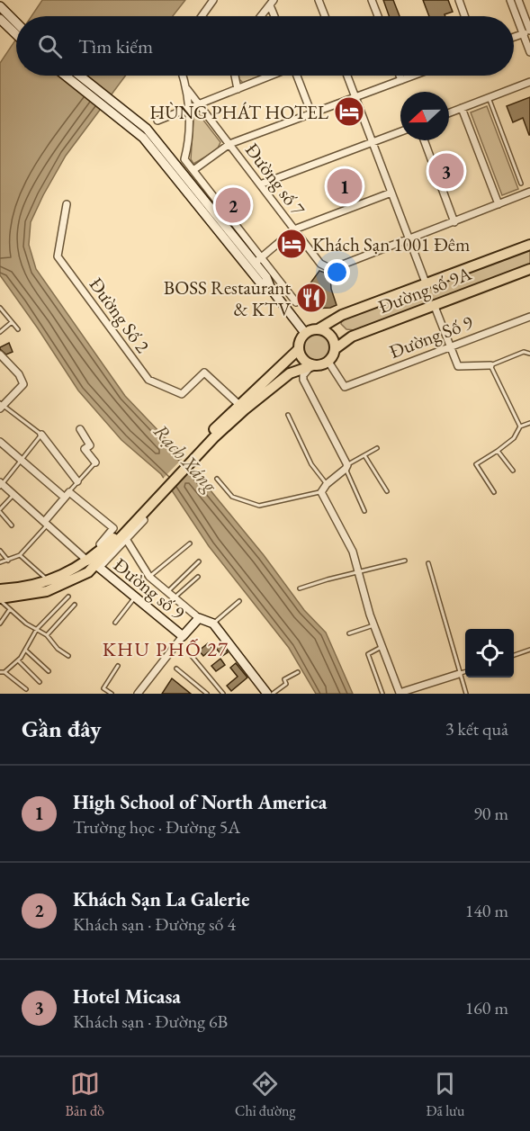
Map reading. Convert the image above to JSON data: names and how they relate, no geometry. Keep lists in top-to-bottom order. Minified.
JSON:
{"streets":{"main road":["Đường số 9A","Đường Số 9","Đường số 9"],"street":["Đường số 7","Đường Số 2"]},"crossings":[["Đường số 9A","Đường Số 9"],["Đường Số 9","Đường số 9"]],"districts":["KHU PHỐ 27"],"water":["Rạch Xáng"],"places":{"hotel":["HÙNG PHÁT HOTEL","Khách Sạn 1001 Đêm"],"restaurant":["BOSS Restaurant & KTV"]},"north":"left","page":{"search":"Tìm kiếm","pins":["3","1","2"],"heading":["Gần đây","3 kết quả"],"list":[{"mark":"1","name":"High School of North America","note":"Trường học · Đường 5A","value":"90 m"},{"mark":"2","name":"Khách Sạn La Galerie","note":"Khách sạn · Đường số 4","value":"140 m"},{"mark":"3","name":"Hotel Micasa","note":"Khách sạn · Đường 6B","value":"160 m"}],"nav":["Bản đồ","Chỉ đường","Đã lưu"]}}
